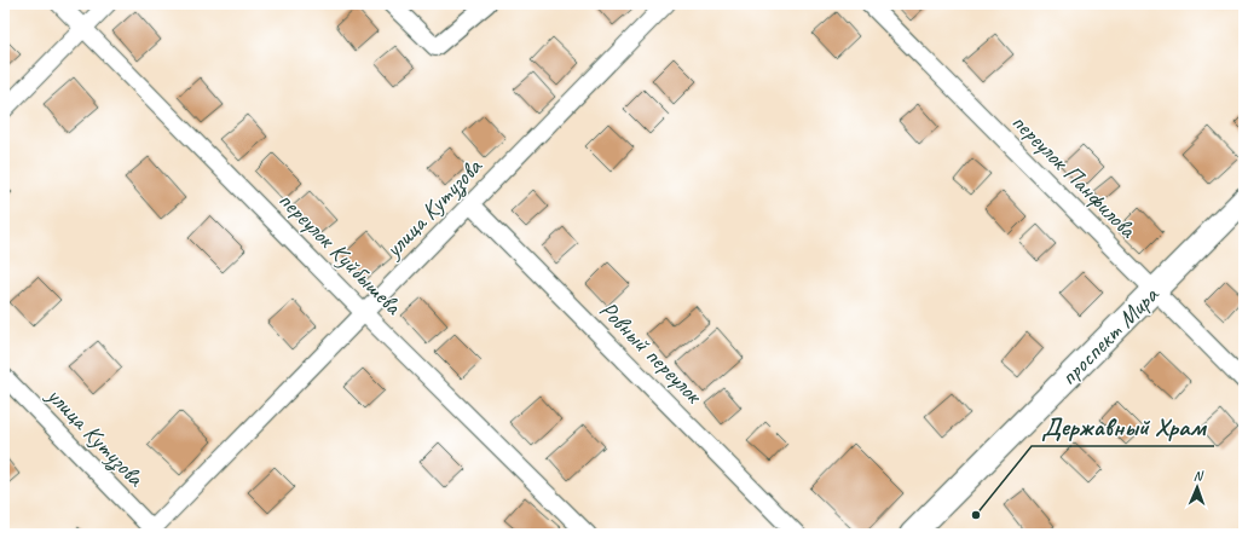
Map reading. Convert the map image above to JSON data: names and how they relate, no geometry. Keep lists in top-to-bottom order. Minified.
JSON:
{"streets":{"main road":["проспект Мира"],"street":["переулок Панфилова","улица Кутузова","переулок Куйбышева","Ровный переулок"]},"crossings":[["переулок Панфилова","проспект Мира"],["улица Кутузова","переулок Куйбышева"],["улица Кутузова","Ровный переулок"]],"places":["Державный Храм"],"north":"top"}
